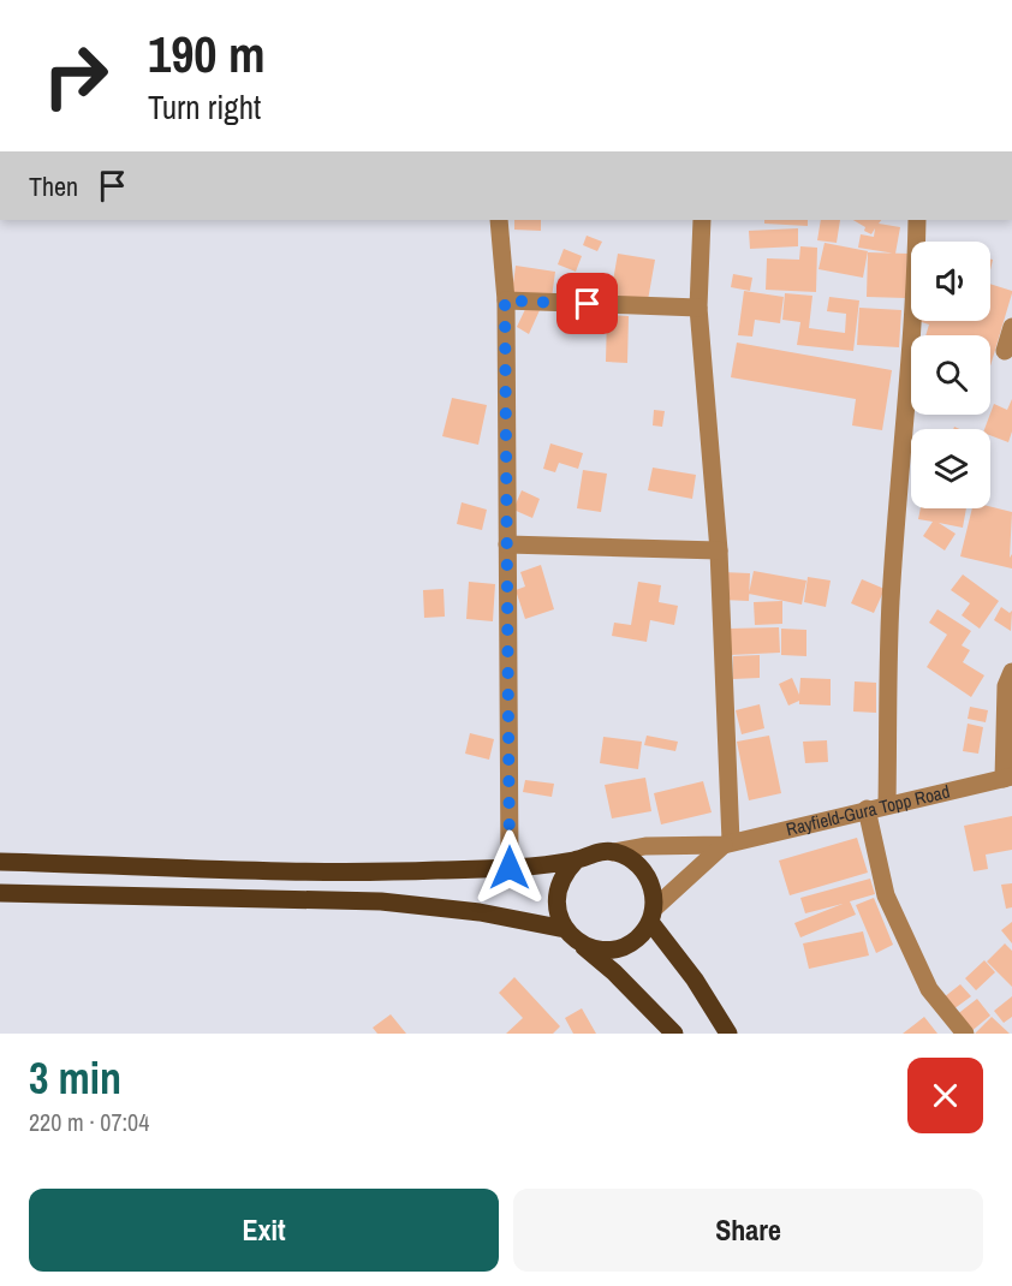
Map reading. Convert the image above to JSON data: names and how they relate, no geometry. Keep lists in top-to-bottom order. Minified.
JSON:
{"streets":{"street":["Rayfield-Gura Topp Road"]},"page":{"turn":["190 m","Turn right"],"then":"Then","heading":["3 min","220 m · 07:04"],"buttons":["Exit","Share"]}}
